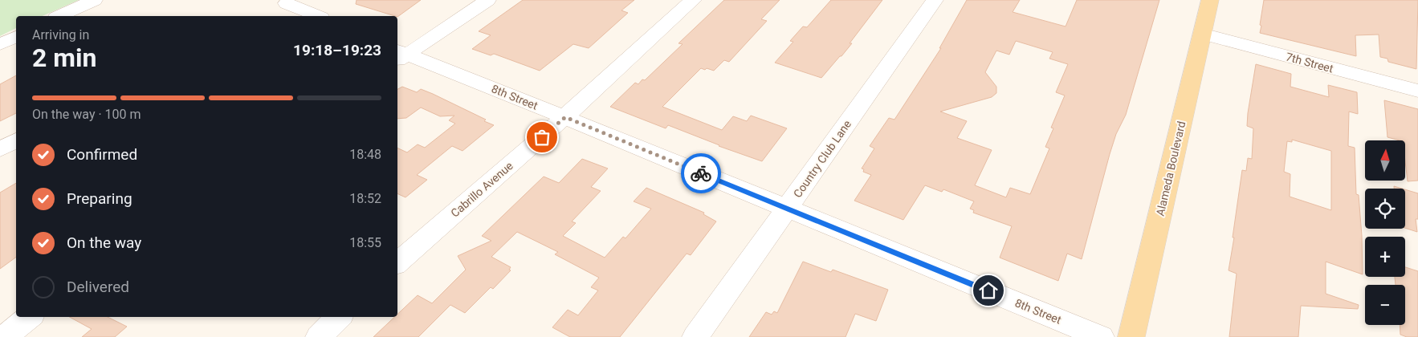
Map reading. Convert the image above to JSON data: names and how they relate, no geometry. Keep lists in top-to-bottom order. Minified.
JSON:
{"streets":{"main road":["Alameda Boulevard"],"street":["7th Street","8th Street","Country Club Lane","Cabrillo Avenue"]},"crossings":[["7th Street","Alameda Boulevard"],["8th Street","Country Club Lane"],["8th Street","Cabrillo Avenue"]],"north":"top","page":{"heading":["2 min","Arriving in","19:18–19:23"],"bar":"On the way · 100 m","list":[["Confirmed","18:48"],["Preparing","18:52"],["On the way","18:55"],"Delivered"],"map_buttons":["+","−"]}}
